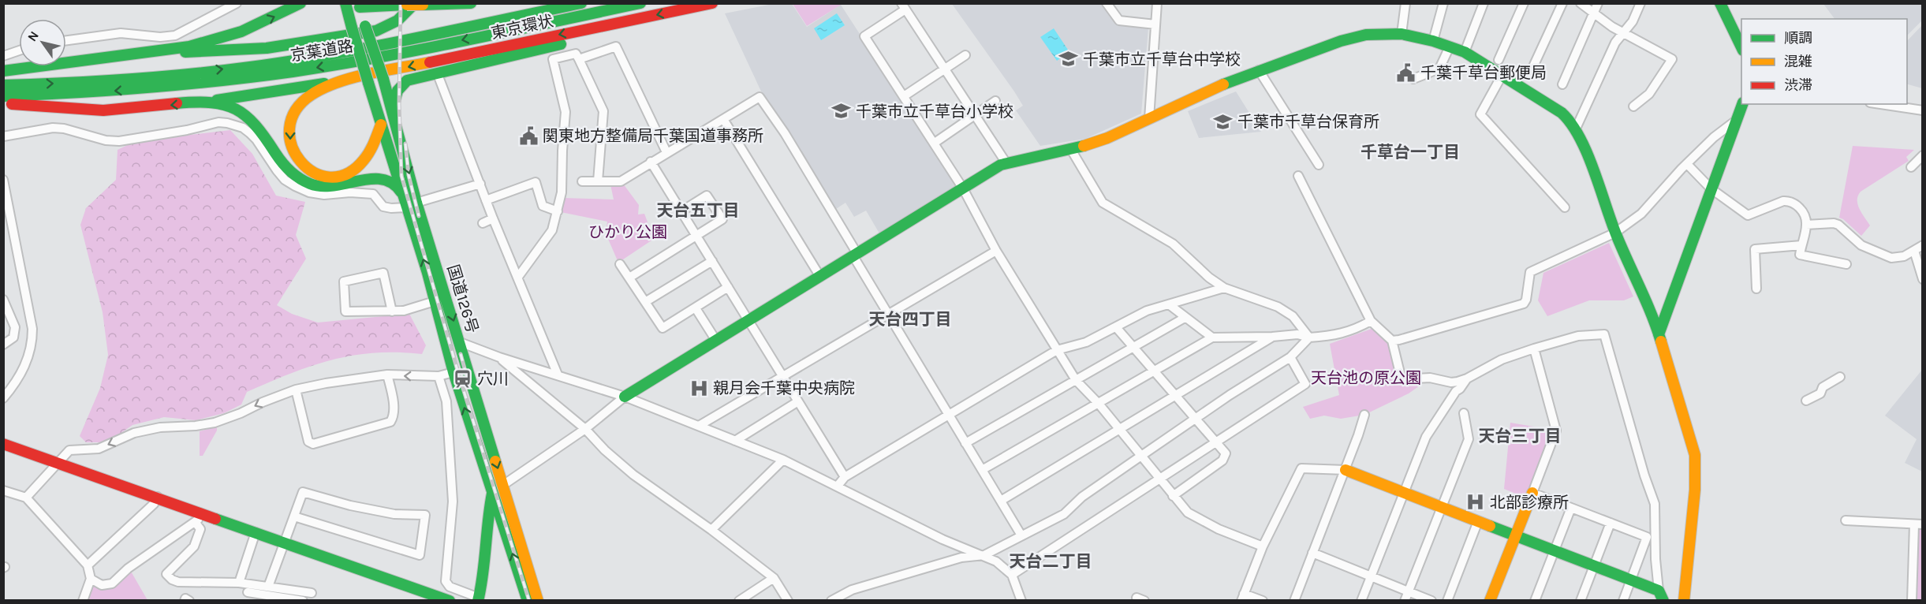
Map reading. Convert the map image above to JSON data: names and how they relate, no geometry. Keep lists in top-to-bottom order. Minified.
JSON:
{"streets":{"main road":["東京環状","京葉道路","国道126号"]},"crossings":[["東京環状","国道126号"]],"districts":["千草台一丁目","天台五丁目","天台四丁目","天台三丁目","天台二丁目"],"parks":["ひかり公園","天台池の原公園"],"places":{"school or university":["千葉市立千草台中学校","千葉市立千草台小学校","千葉市千草台保育所"],"public building":["千葉千草台郵便局","関東地方整備局千葉国道事務所"],"station":["穴川"],"hospital":["親月会千葉中央病院","北部診療所"]},"legend":["順調","混雑","渋滞"],"north":"top left"}
